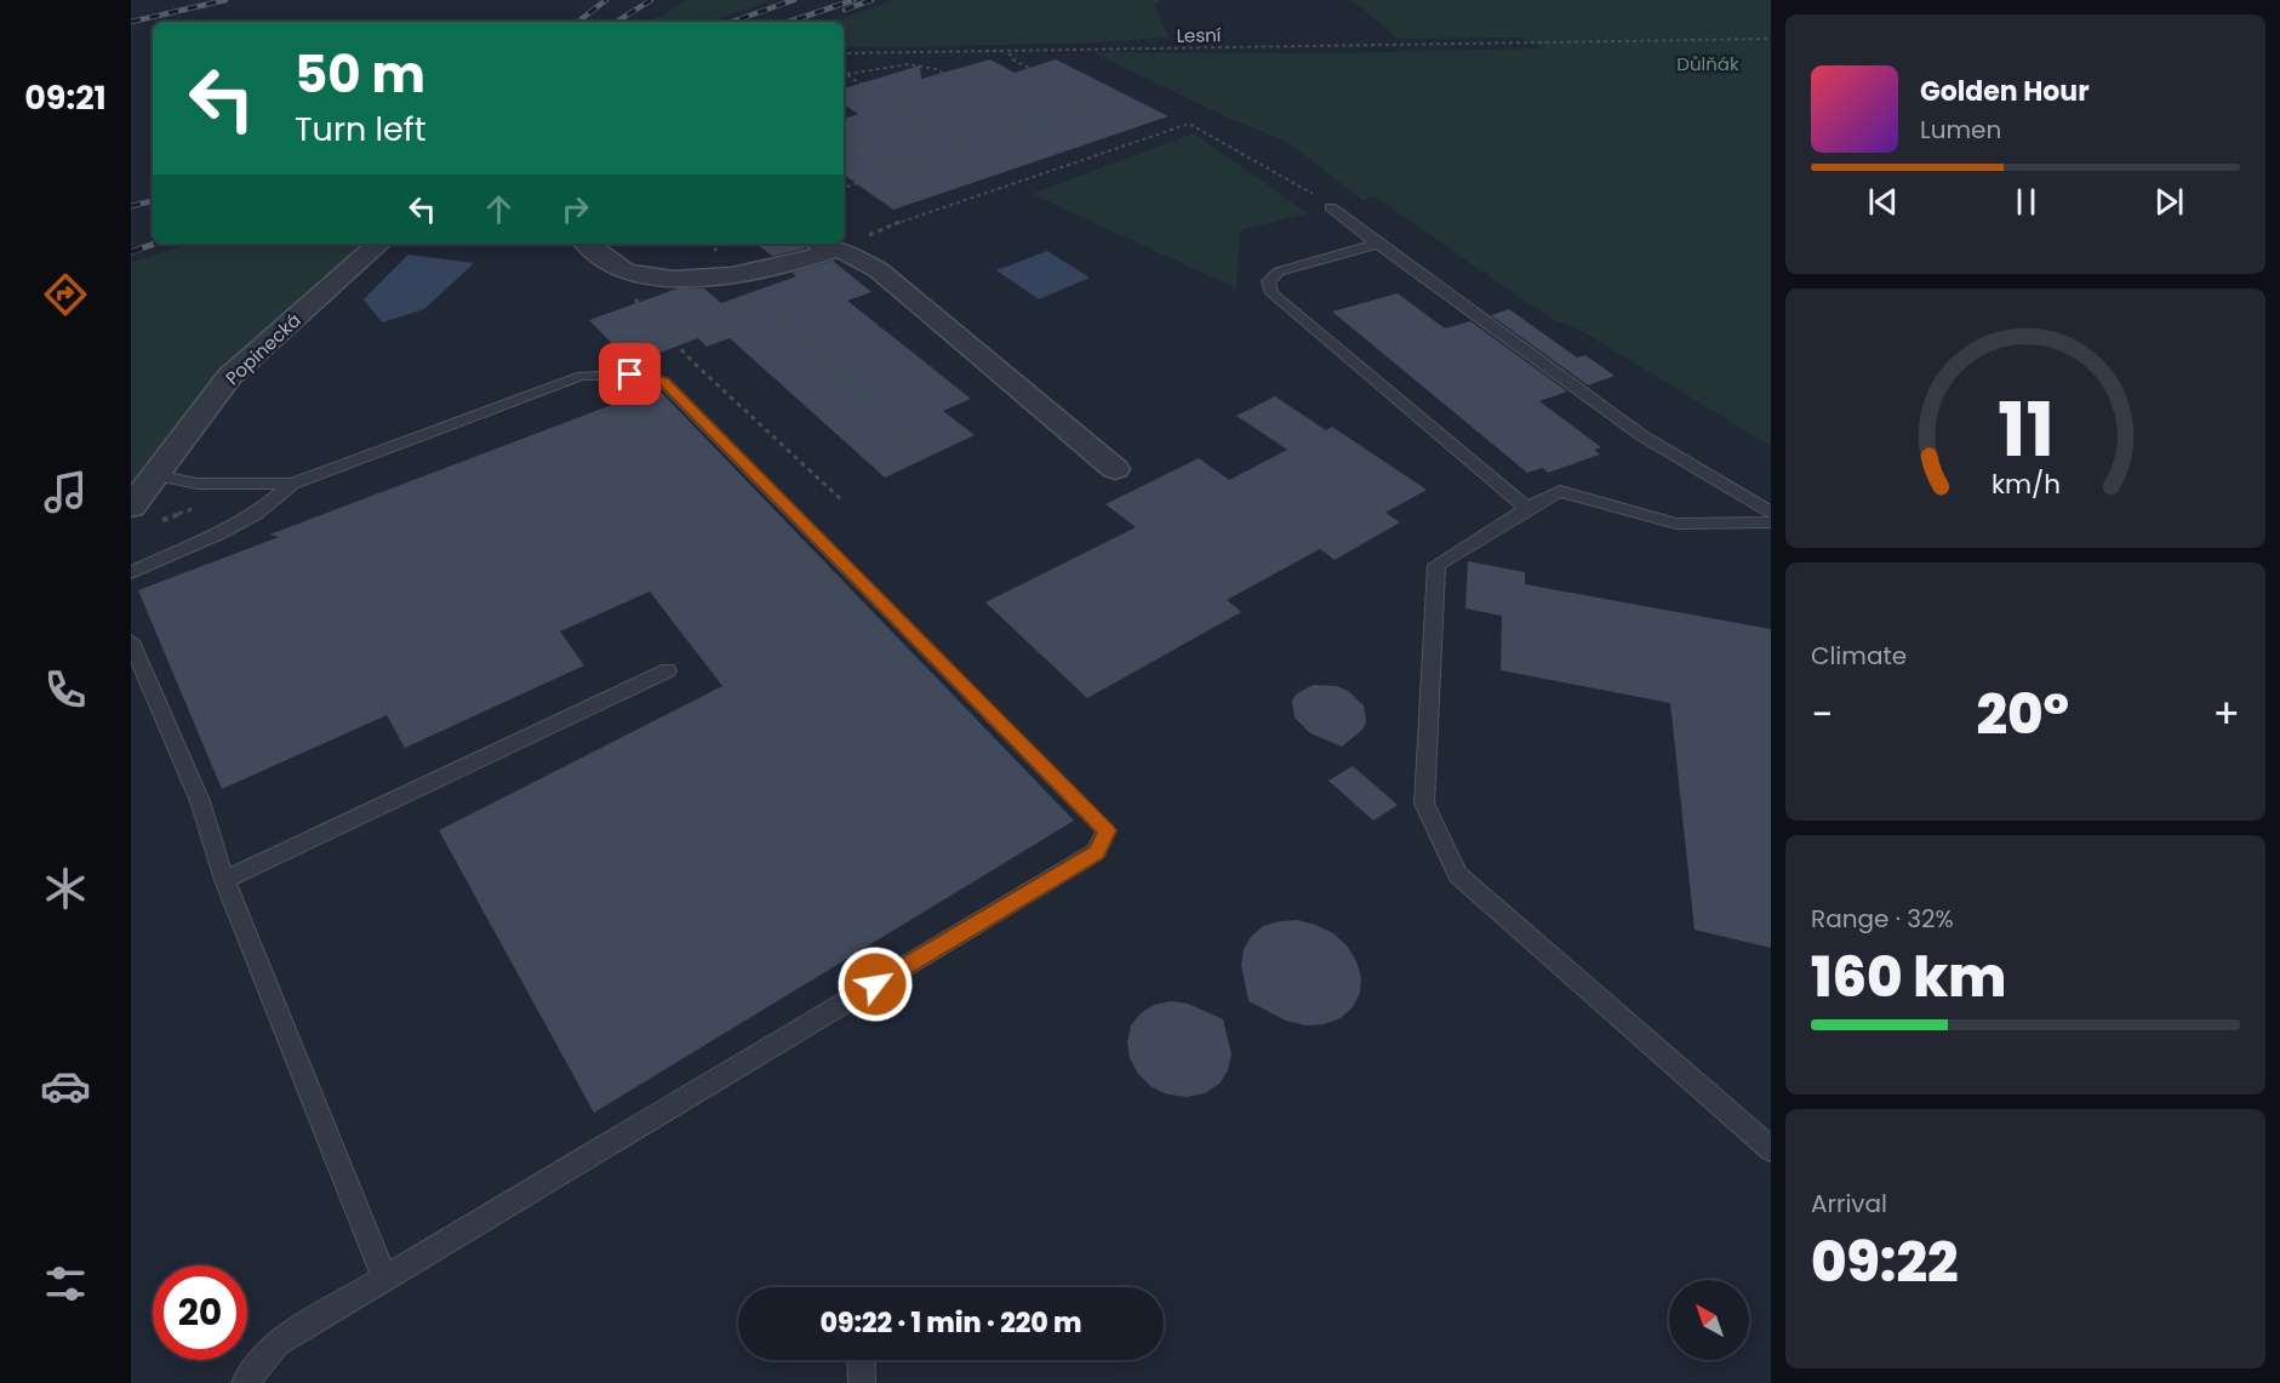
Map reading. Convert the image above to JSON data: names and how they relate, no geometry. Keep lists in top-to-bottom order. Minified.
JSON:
{"streets":{"street":["Popinecká"],"path":["Lesní"]},"parks":["Důlňák"],"north":"top left","page":{"tabs":"09:21","turn":["50 m","Turn left"],"song":["Golden Hour","Lumen"],"tile":["Climate",["Range · 32%","160 km"],["Arrival","09:22"]],"heat":["−","20°","+"],"limit":"20","trip":"09:22 · 1 min · 220 m","gauge":["11","km/h"]}}
